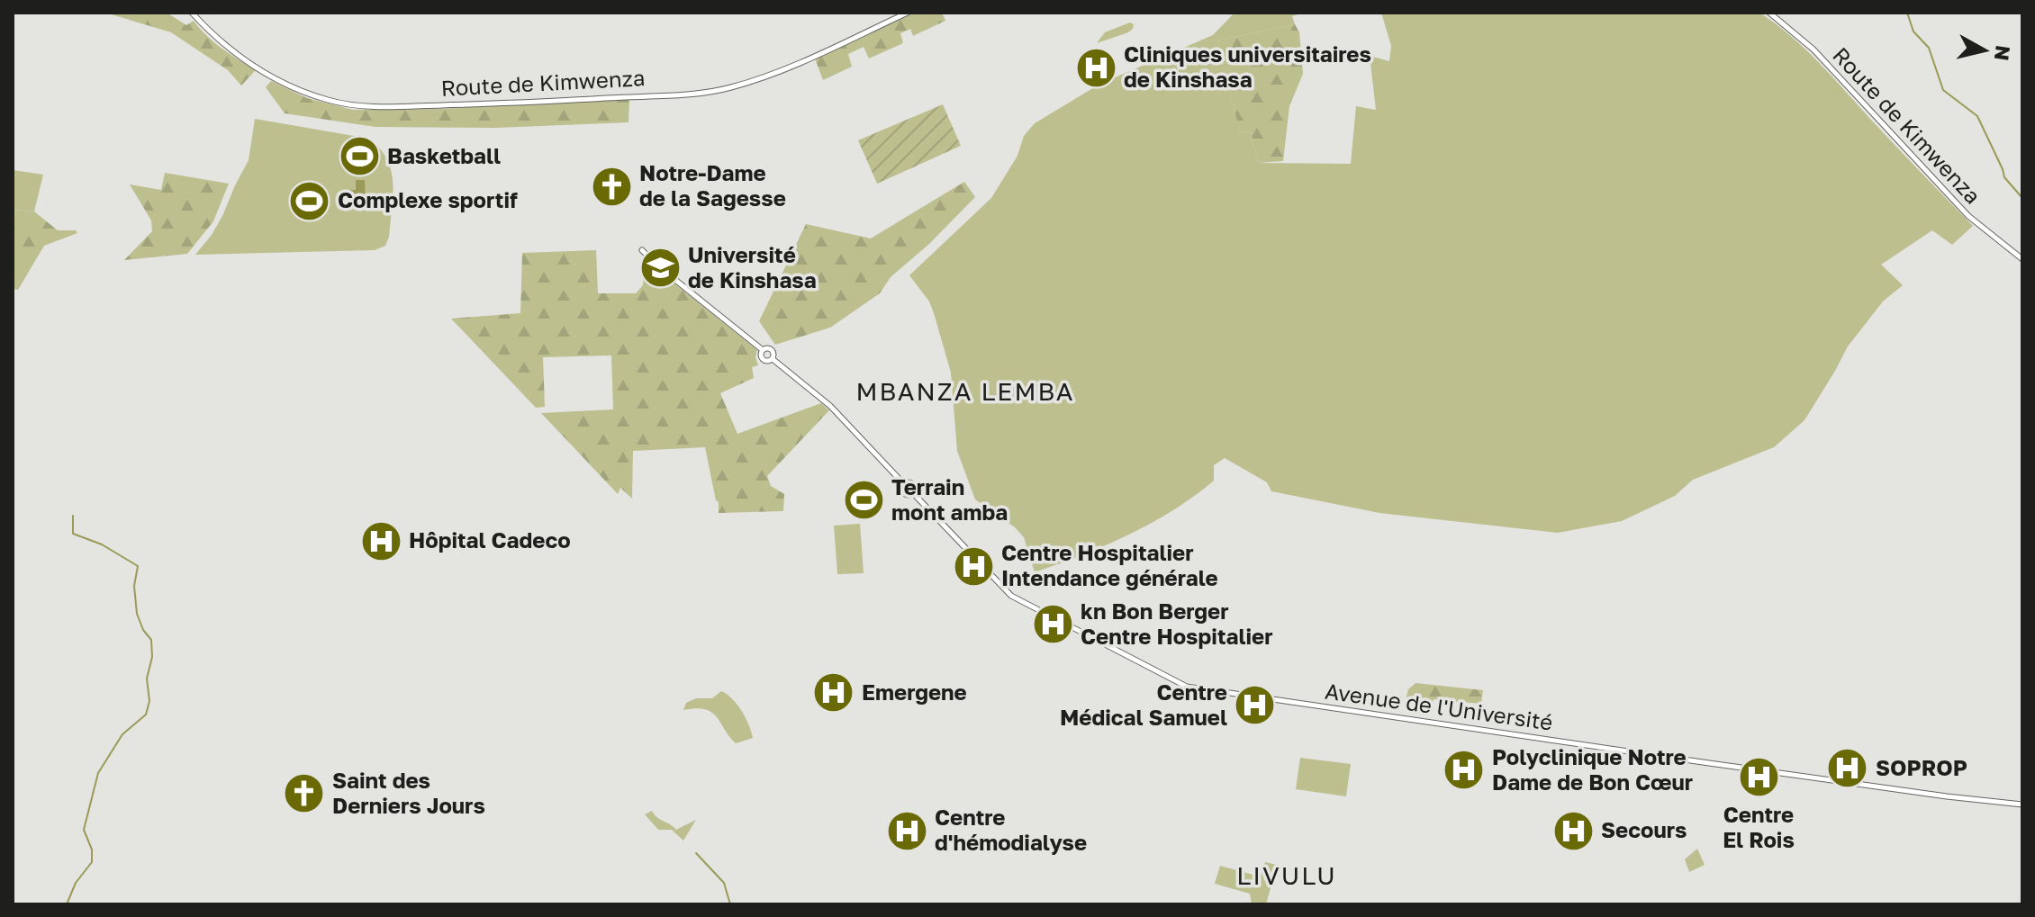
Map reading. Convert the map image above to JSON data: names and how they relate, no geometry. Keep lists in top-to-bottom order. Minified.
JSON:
{"streets":{"street":["Route de Kimwenza","Avenue de l'Université"]},"districts":["MBANZA LEMBA","LIVULU"],"places":{"hospital":["Cliniques universitaires de Kinshasa","Hôpital Cadeco","Centre Hospitalier Intendance générale","kn Bon Berger Centre Hospitalier","Emergene","Centre Médical Samuel","SOPROP","Polyclinique Notre Dame de Bon Cœur","Centre El Rois","Centre d'hémodialyse","Secours"],"sports":["Basketball","Complexe sportif","Terrain mont amba"],"church":["Notre-Dame de la Sagesse","Saint des Derniers Jours"],"school or university":["Université de Kinshasa"]},"north":"right"}
